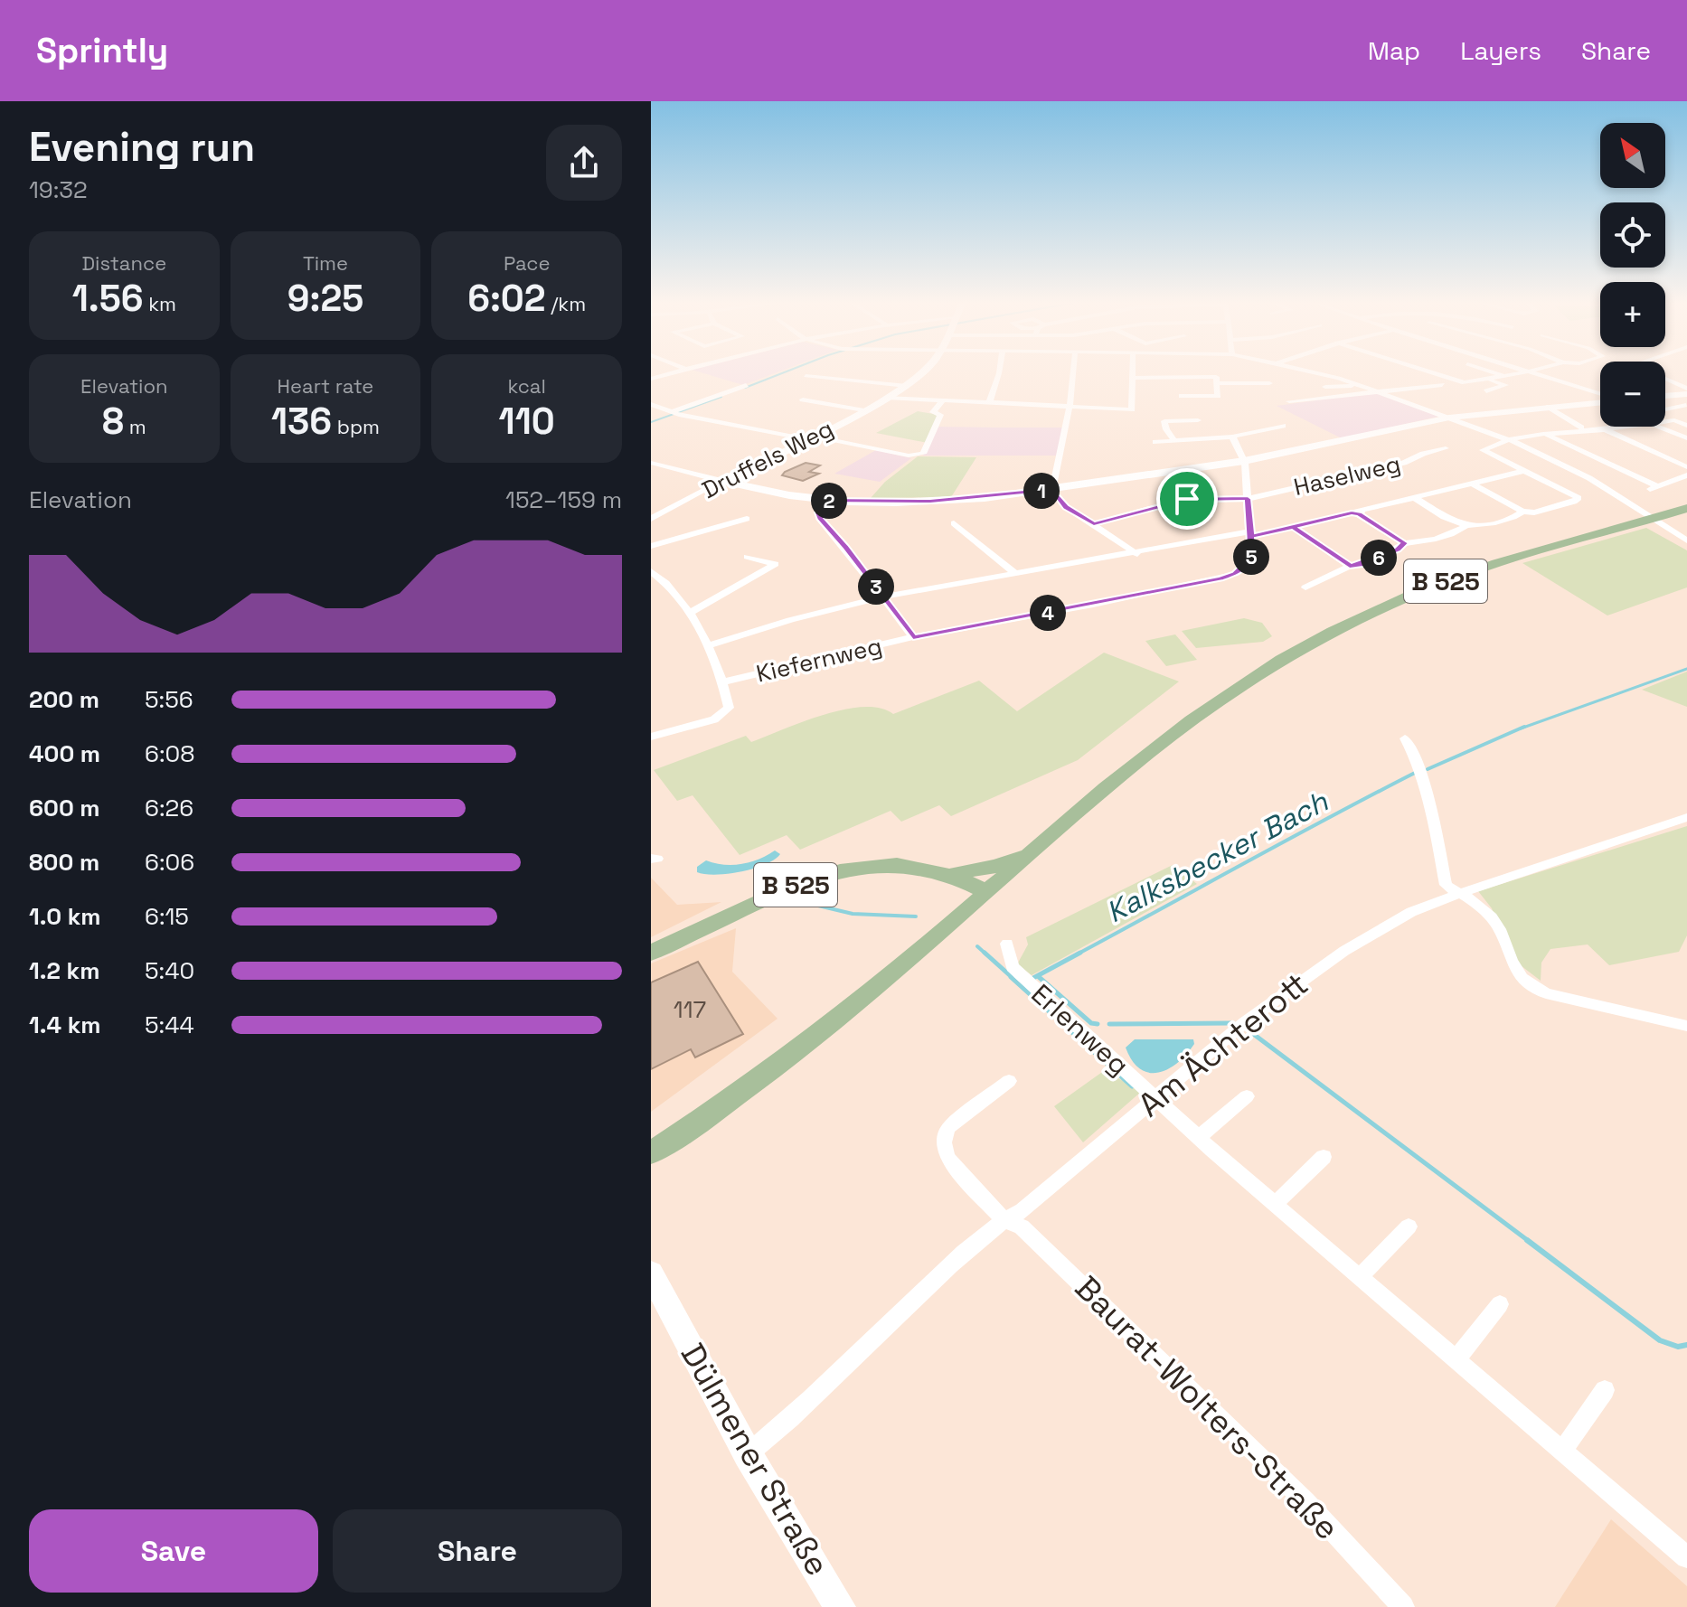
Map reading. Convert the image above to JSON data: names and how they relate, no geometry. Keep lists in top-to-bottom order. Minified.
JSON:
{"streets":{"main road":["B 525"],"street":["Druffels Weg","Haselweg","Kiefernweg","Erlenweg","Am Ächterott","Baurat-Wolters-Straße","Dülmener Straße"]},"crossings":[["Erlenweg","Am Ächterott"],["Am Ächterott","Baurat-Wolters-Straße"],["Am Ächterott","Dülmener Straße"]],"water":["Kalksbecker Bach"],"house_numbers":["117"],"north":"top left","page":{"header":"Sprintly","nav":["Map","Layers","Share"],"heading":["Evening run","19:32"],"map_buttons":["+","−"],"stats":[["Distance","1.56 km"],["Time","9:25"],["Pace","6:02 /km"],["Elevation","8 m"],["Heart rate","136 bpm"],["kcal","110"]],"chart":["Elevation","152–159 m"],"pins":["1","2","5","6","3","4"],"list":[{"name":"200 m","note":"5:56"},{"name":"400 m","note":"6:08"},{"name":"600 m","note":"6:26"},{"name":"800 m","note":"6:06"},{"name":"1.0 km","note":"6:15"},{"name":"1.2 km","note":"5:40"},{"name":"1.4 km","note":"5:44"}],"buttons":["Save","Share"]}}
